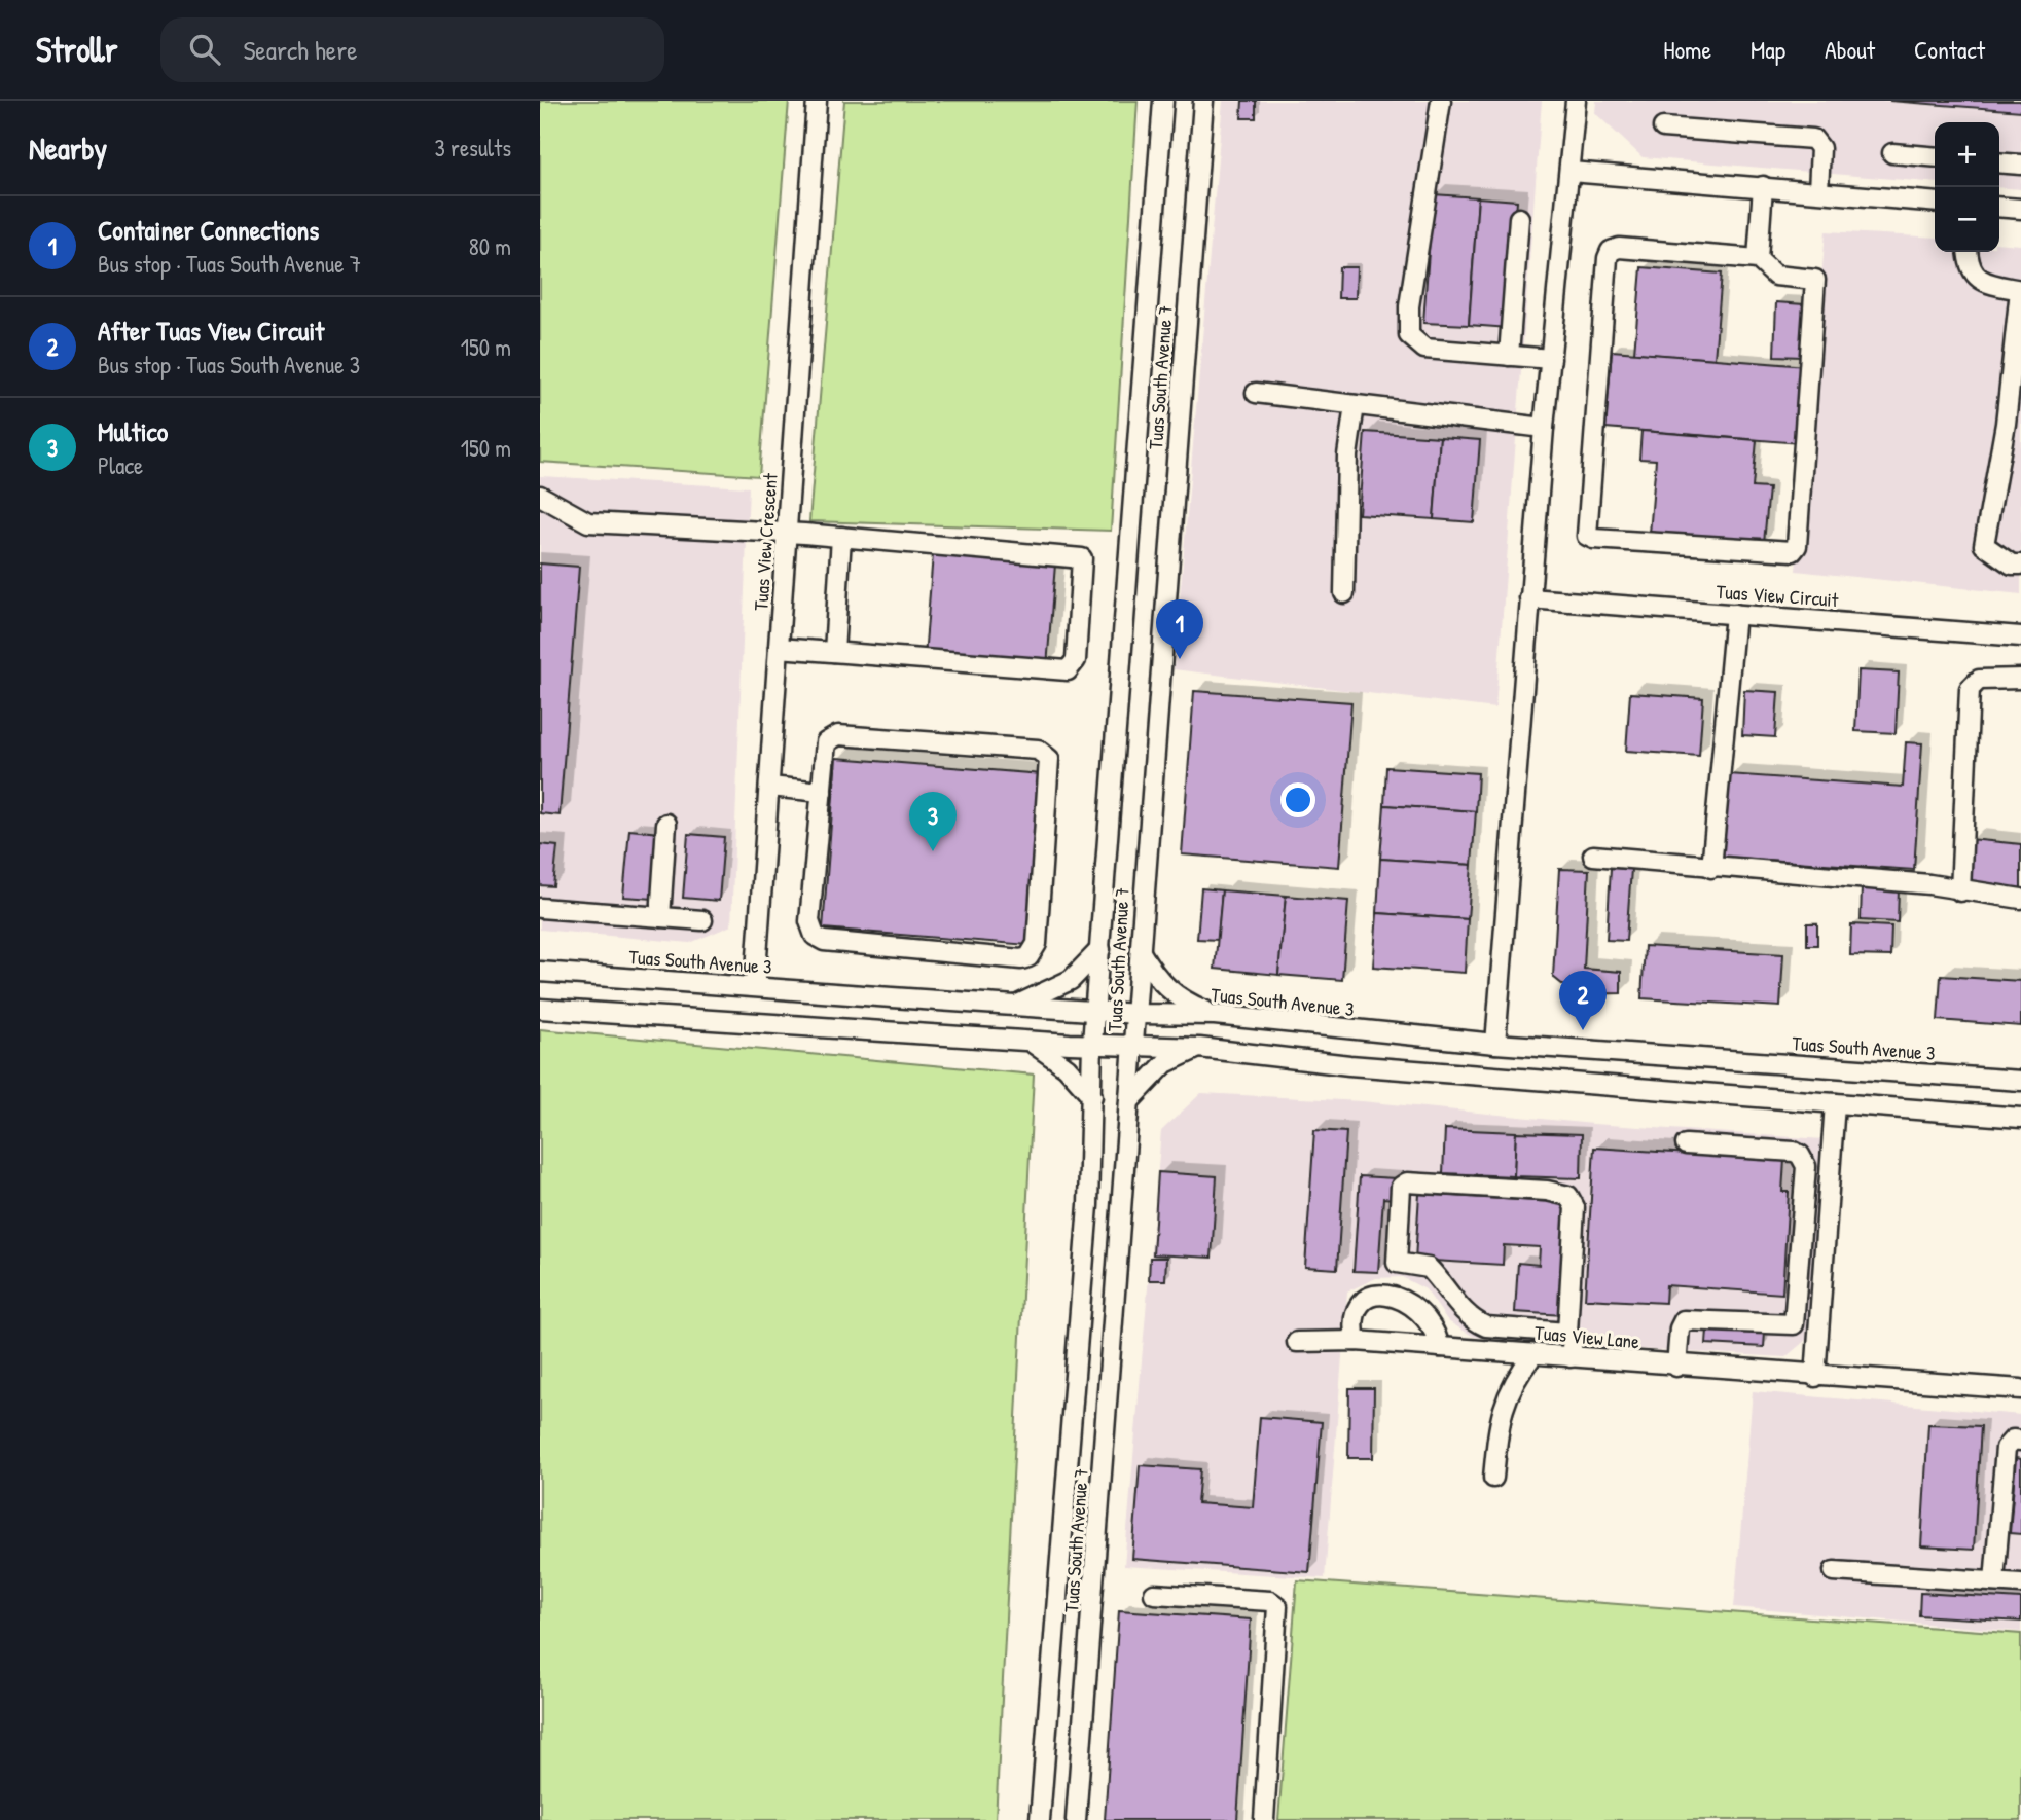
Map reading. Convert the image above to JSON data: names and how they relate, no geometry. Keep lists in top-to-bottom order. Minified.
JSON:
{"streets":{"street":["Tuas South Avenue 7","Tuas View Crescent","Tuas View Circuit","Tuas South Avenue 3","Tuas View Lane"]},"crossings":[["Tuas South Avenue 7","Tuas South Avenue 3"],["Tuas View Crescent","Tuas South Avenue 3"]],"page":{"header":"Strollr","search":"Search here","nav":["Home","Map","About","Contact"],"heading":["Nearby","3 results"],"map_buttons":["+","−"],"list":[{"mark":"1","name":"Container Connections","note":"Bus stop · Tuas South Avenue 7","value":"80 m"},{"mark":"2","name":"After Tuas View Circuit","note":"Bus stop · Tuas South Avenue 3","value":"150 m"},{"mark":"3","name":"Multico","note":"Place","value":"150 m"}],"pins":["1","3","2"]}}
